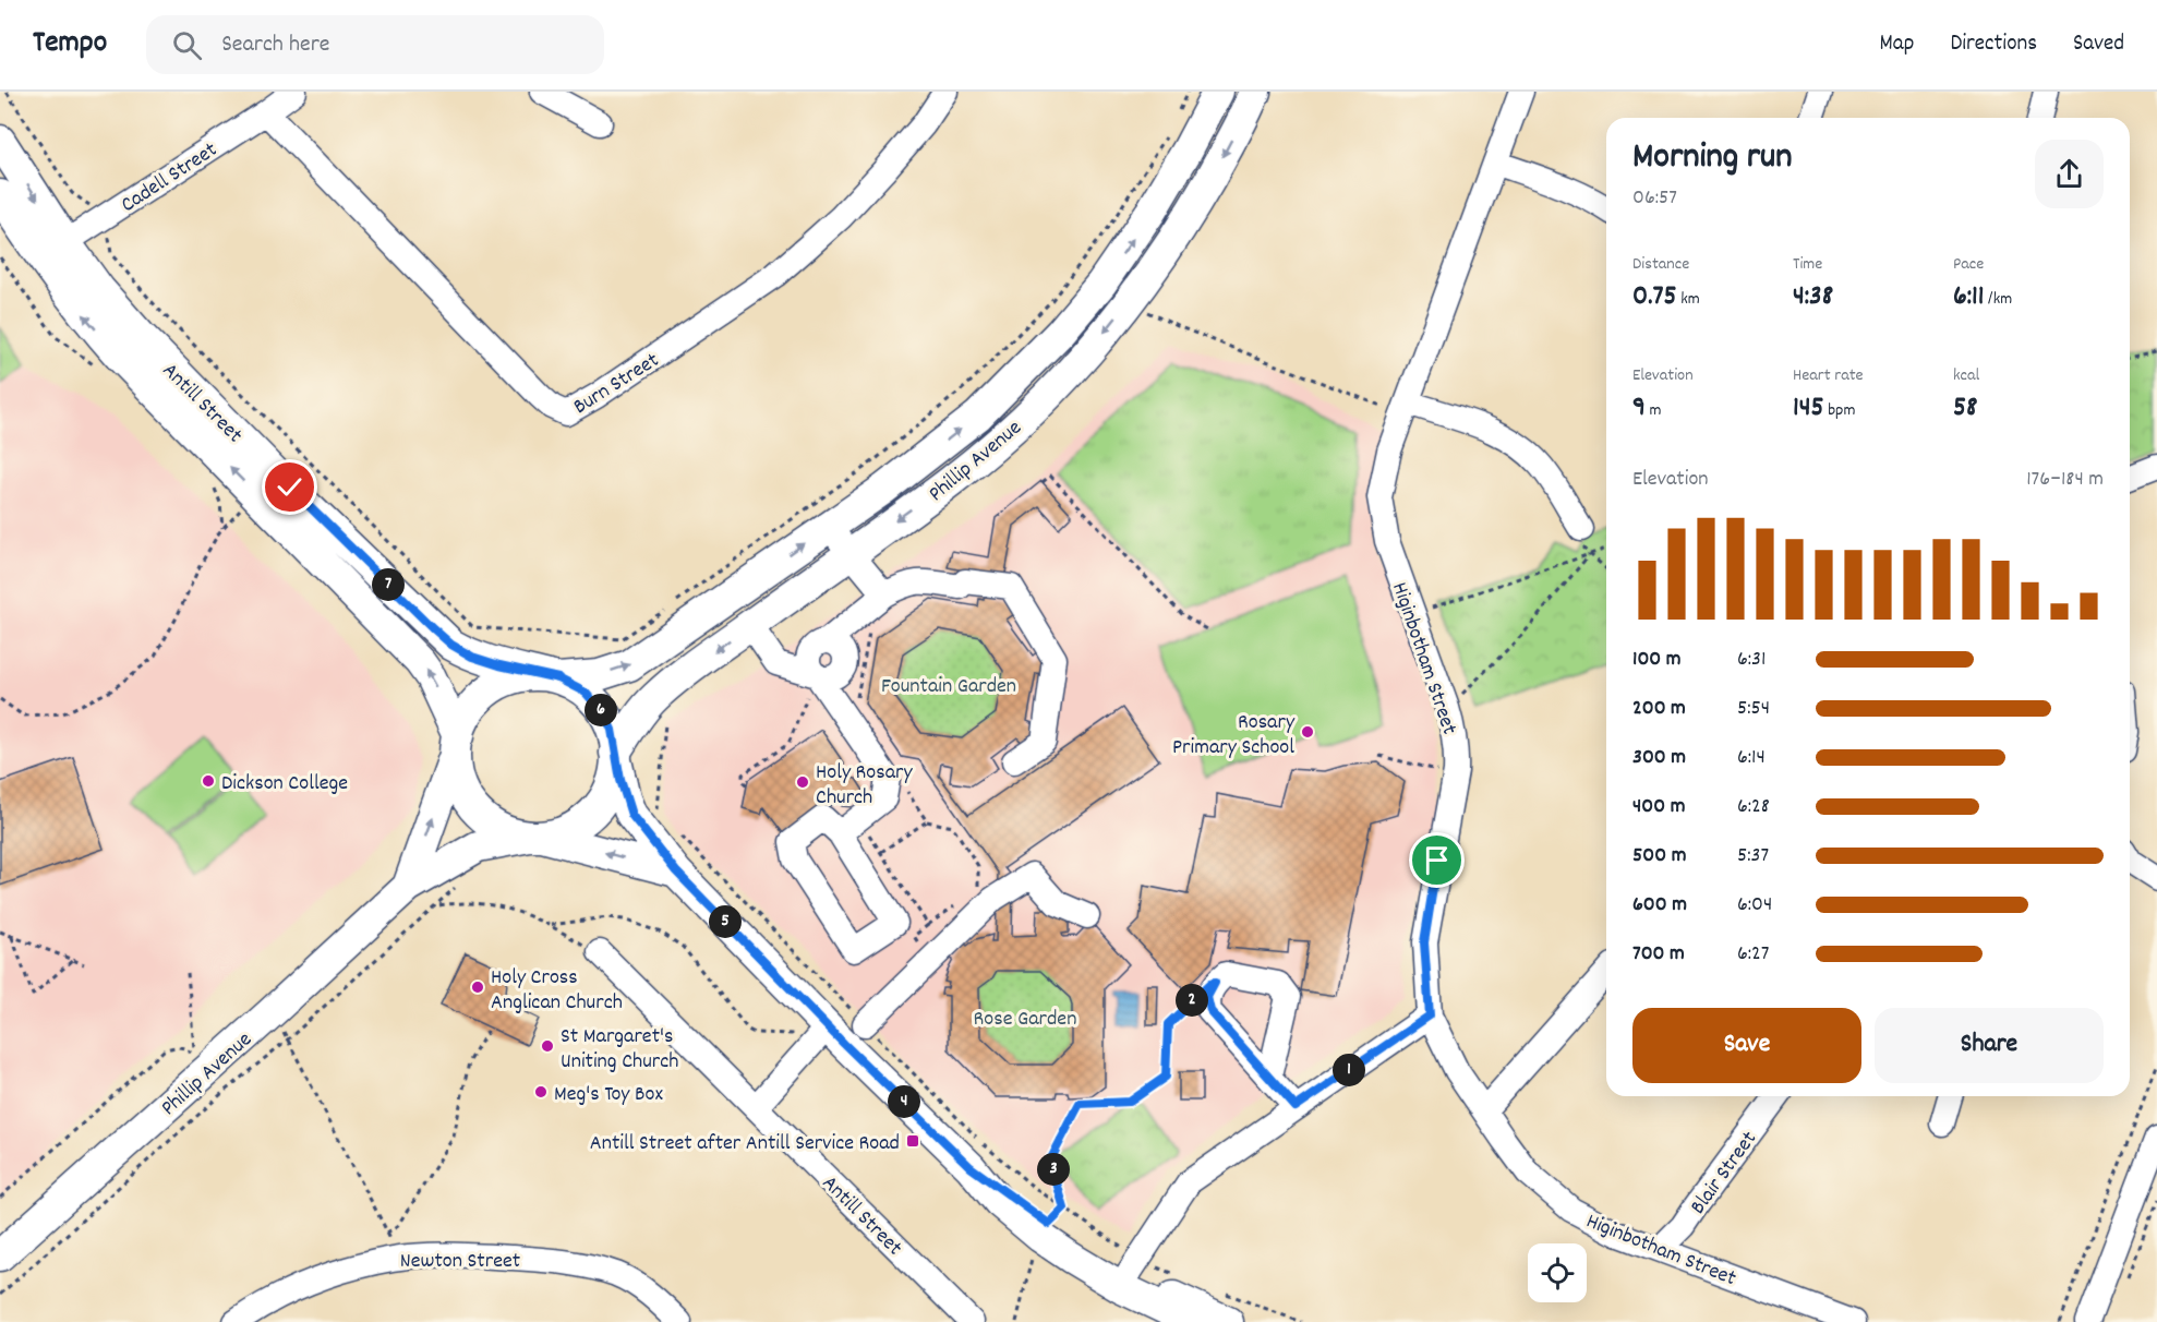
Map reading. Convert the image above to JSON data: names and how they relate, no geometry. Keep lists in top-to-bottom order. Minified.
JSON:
{"streets":{"main road":["Antill Street","Phillip Avenue"],"street":["Cadell Street","Burn Street","Higinbotham Street","Blair Street","Newton Street"]},"crossings":[["Cadell Street","Burn Street"],["Cadell Street","Antill Street"],["Antill Street","Phillip Avenue"],["Higinbotham Street","Blair Street"]],"parks":["Fountain Garden","Rose Garden"],"places":{"other":["Rosary Primary School","Dickson College","Holy Rosary Church","Holy Cross Anglican Church","St Margaret's Uniting Church","Meg's Toy Box"],"transit":["Antill Street after Antill Service Road"]},"page":{"header":"Tempo","search":"Search here","nav":["Map","Directions","Saved"],"heading":["Morning run","06:57"],"stats":[["Distance","0.75 km"],["Time","4:38"],["Pace","6:11 /km"],["Elevation","9 m"],["Heart rate","145 bpm"],["kcal","58"]],"chart":["Elevation","176–184 m"],"pins":["7","6","5","2","1","4","3"],"list":[{"name":"100 m","note":"6:31"},{"name":"200 m","note":"5:54"},{"name":"300 m","note":"6:14"},{"name":"400 m","note":"6:28"},{"name":"500 m","note":"5:37"},{"name":"600 m","note":"6:04"},{"name":"700 m","note":"6:27"}],"buttons":["Save","Share"]}}
